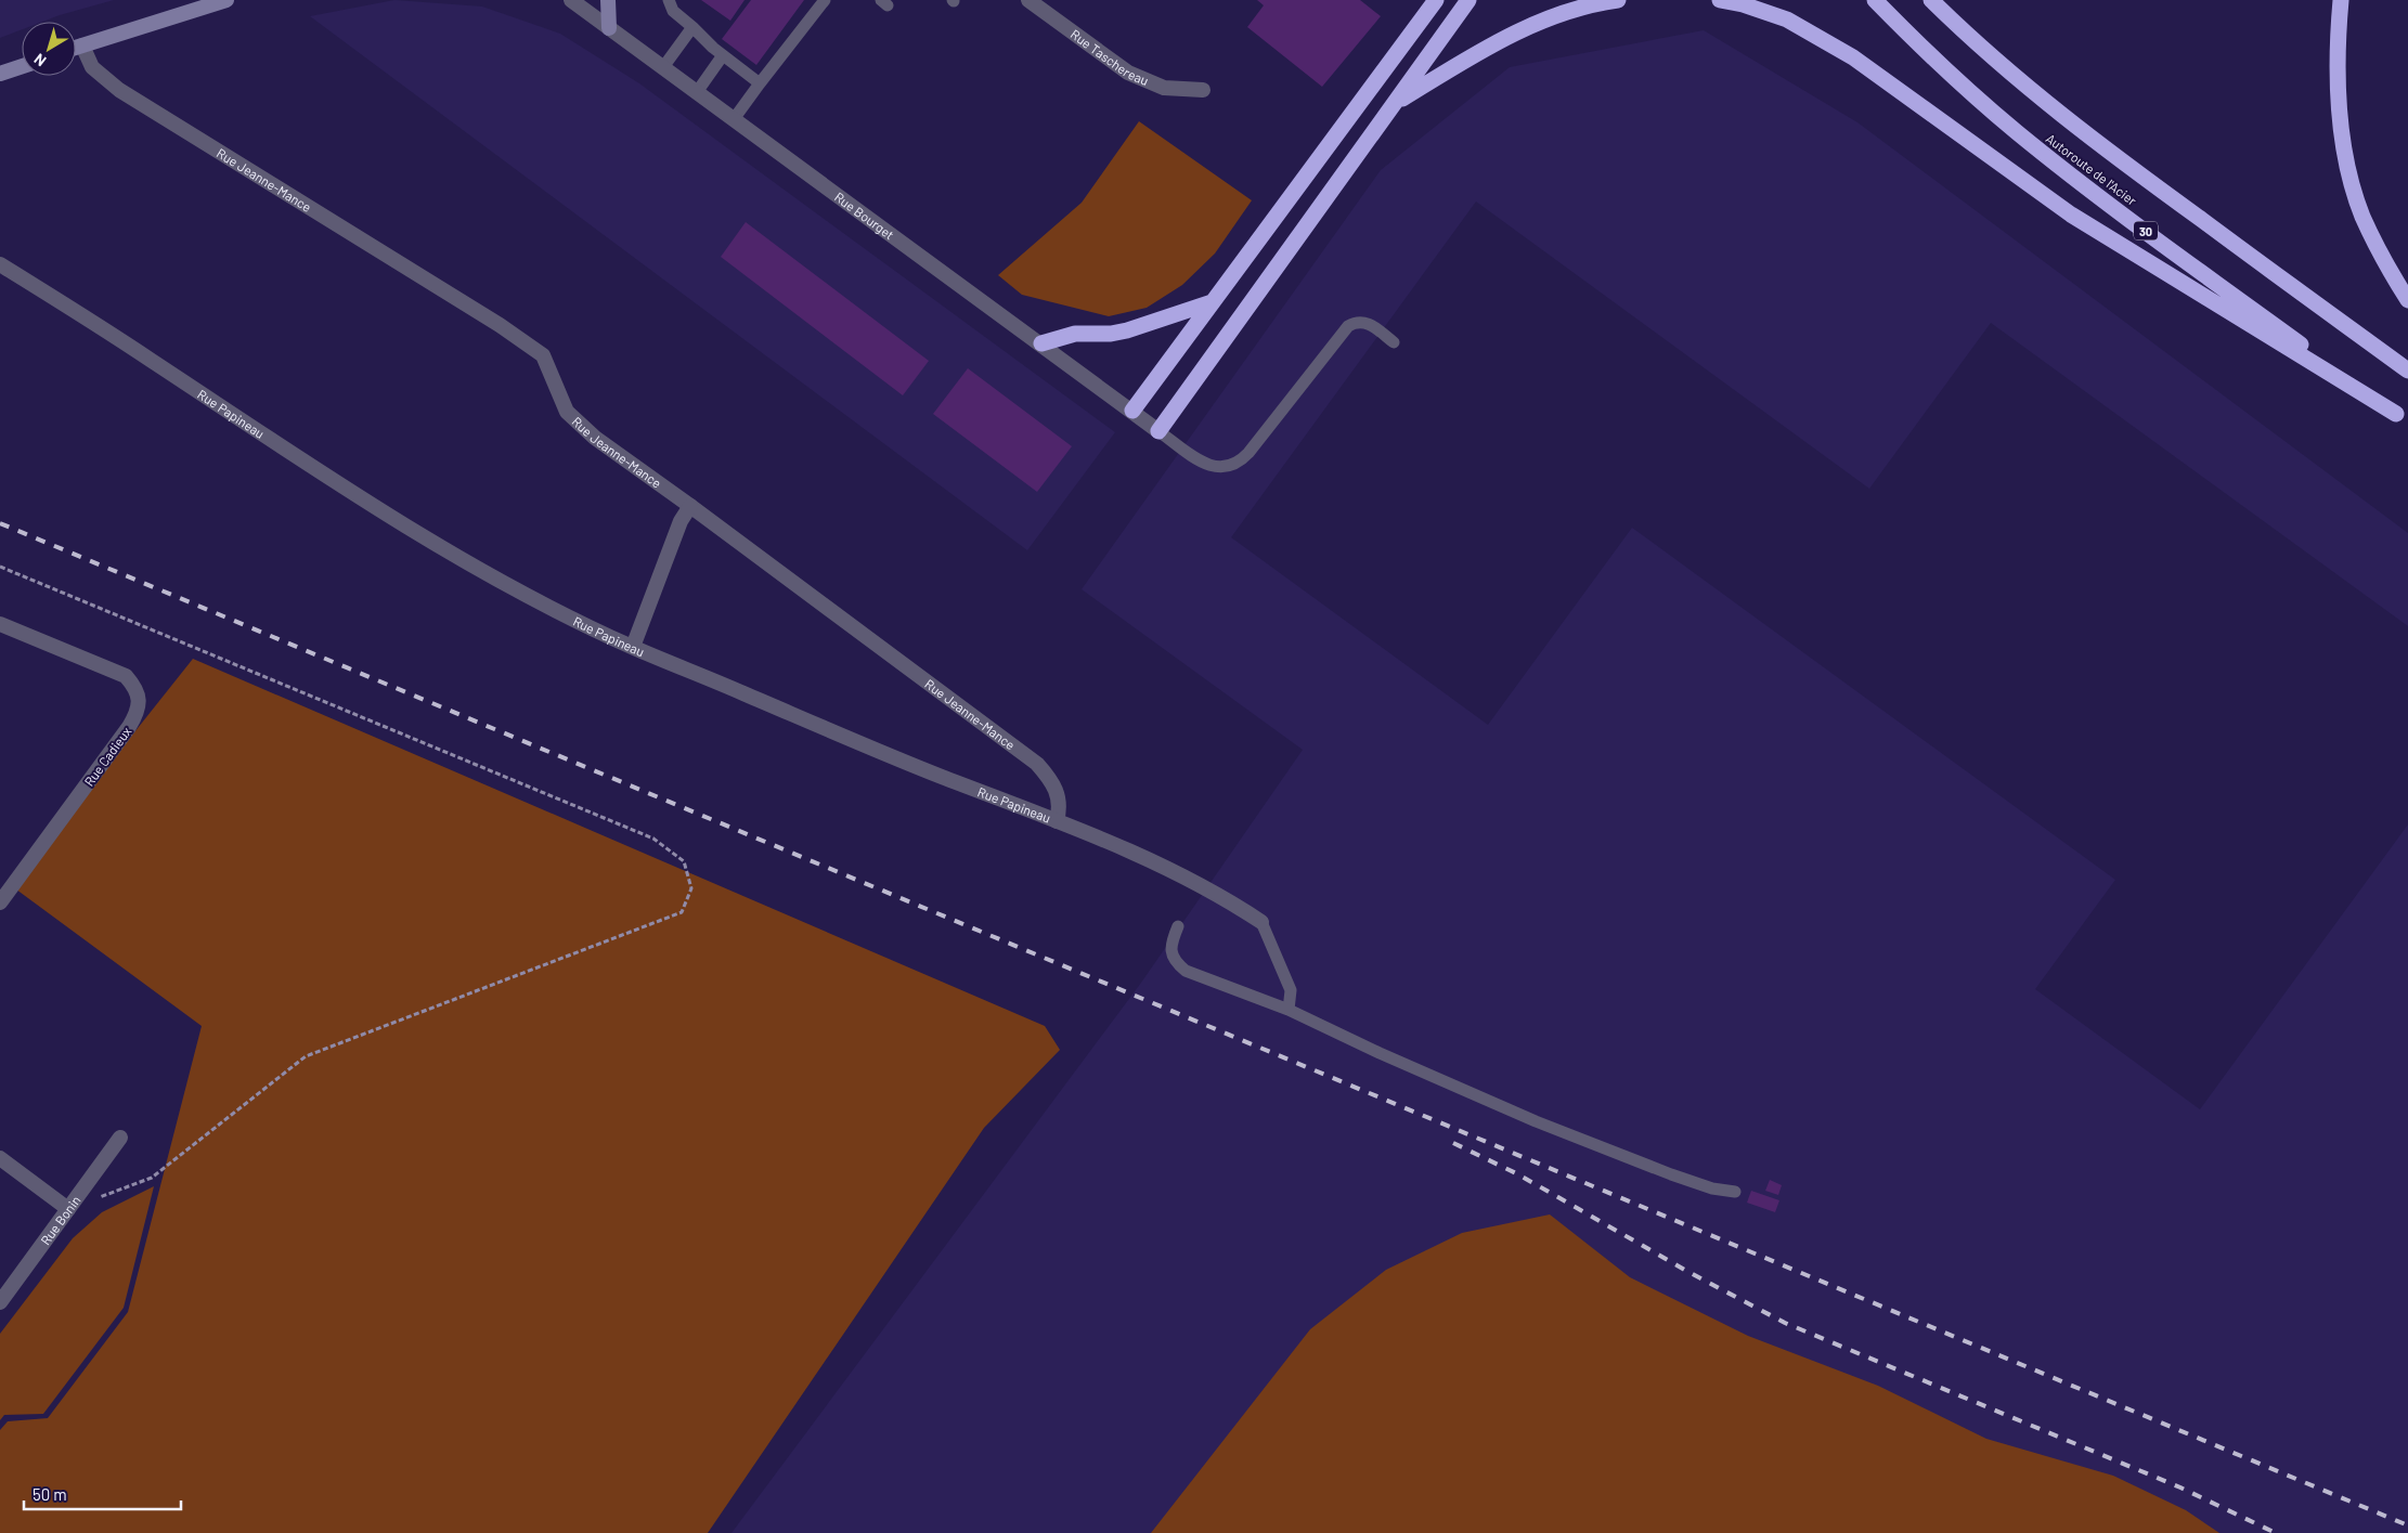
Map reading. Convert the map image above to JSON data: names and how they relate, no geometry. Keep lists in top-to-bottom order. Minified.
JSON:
{"streets":{"highway":["Autoroute de l'Acier","30"],"street":["Rue Taschereau","Rue Jeanne-Mance","Rue Bourget","Rue Papineau","Rue Cadieux","Rue Bonin"]},"crossings":[["Rue Jeanne-Mance","Rue Papineau"]],"scale_bar":"50 m","north":"bottom left"}
